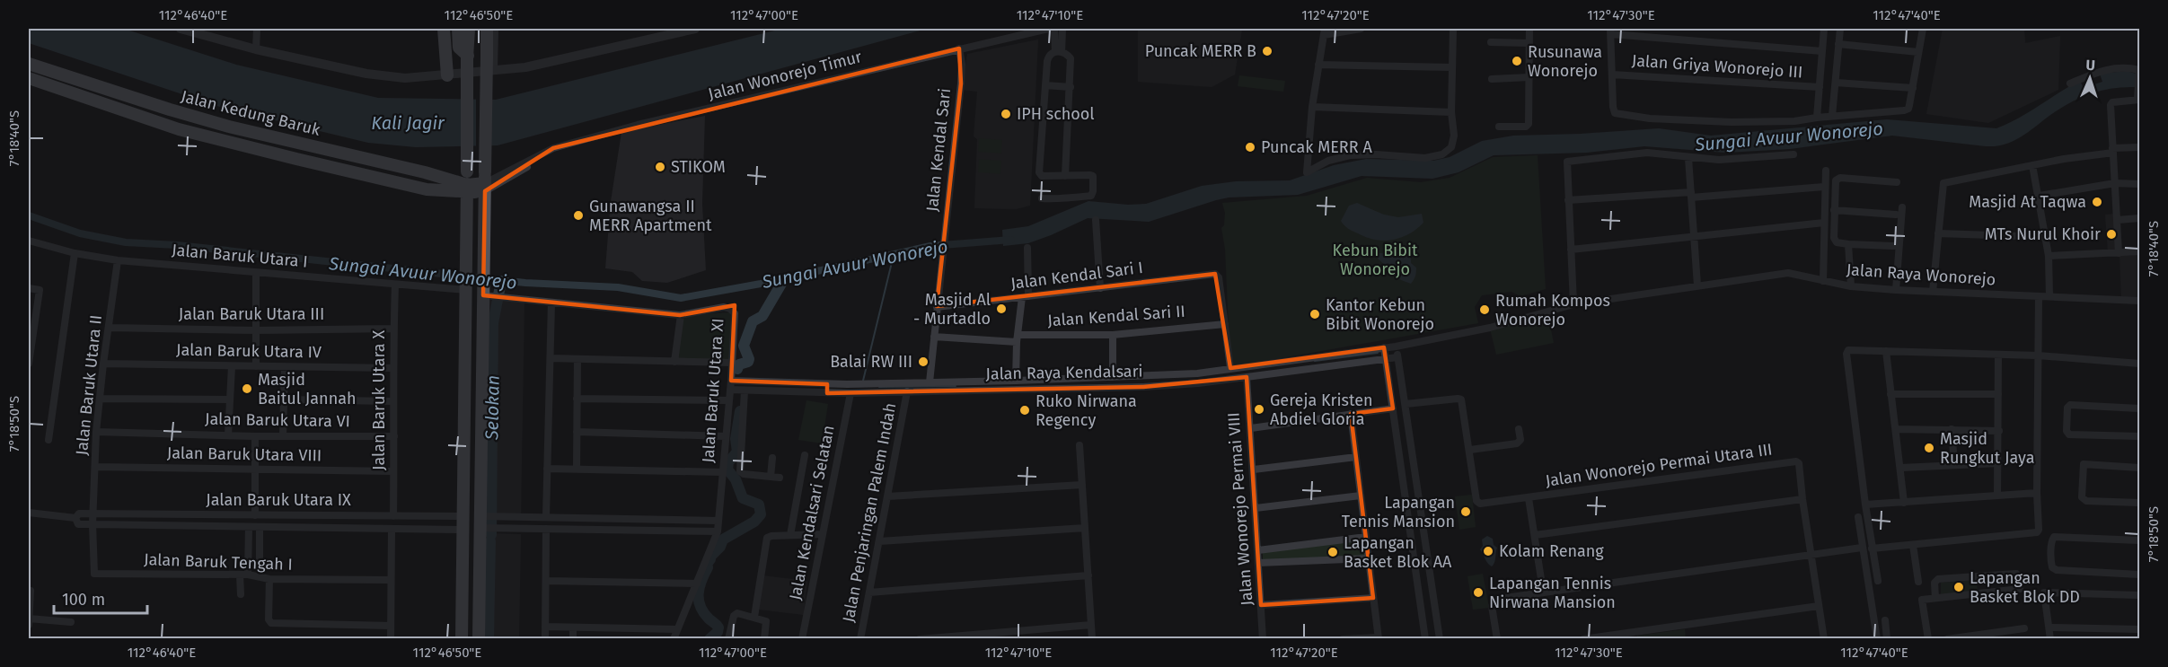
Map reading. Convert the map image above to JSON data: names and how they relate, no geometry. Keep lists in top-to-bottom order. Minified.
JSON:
{"streets":{"main road":["Jalan Kedung Baruk"],"street":["Jalan Griya Wonorejo III","Jalan Wonorejo Timur","Jalan Kendal Sari","Jalan Baruk Utara I","Jalan Raya Wonorejo","Jalan Kendal Sari I","Jalan Baruk Utara III","Jalan Kendal Sari II","Jalan Baruk Utara IV","Jalan Raya Kendalsari","Jalan Baruk Utara II","Jalan Baruk Utara XI","Jalan Baruk Utara X","Jalan Baruk Utara VI","Jalan Baruk Utara VIII","Jalan Wonorejo Permai Utara III","Jalan Baruk Utara IX","Jalan Wonorejo Permai VIII","Jalan Kendalsari Selatan","Jalan Penjaringan Palem Indah","Jalan Baruk Tengah I"]},"crossings":[["Jalan Wonorejo Timur","Jalan Kendal Sari"],["Jalan Kendal Sari","Jalan Kendal Sari I"],["Jalan Kendal Sari","Jalan Kendal Sari II"],["Jalan Kendal Sari","Jalan Raya Kendalsari"],["Jalan Baruk Utara I","Jalan Baruk Utara II"],["Jalan Baruk Utara I","Jalan Baruk Utara X"],["Jalan Raya Wonorejo","Jalan Raya Kendalsari"],["Jalan Kendal Sari I","Jalan Kendal Sari II"],["Jalan Baruk Utara III","Jalan Baruk Utara II"],["Jalan Baruk Utara III","Jalan Baruk Utara X"],["Jalan Baruk Utara IV","Jalan Baruk Utara II"],["Jalan Baruk Utara IV","Jalan Baruk Utara X"],["Jalan Raya Kendalsari","Jalan Baruk Utara XI"],["Jalan Raya Kendalsari","Jalan Wonorejo Permai VIII"],["Jalan Raya Kendalsari","Jalan Kendalsari Selatan"],["Jalan Raya Kendalsari","Jalan Penjaringan Palem Indah"],["Jalan Baruk Utara II","Jalan Baruk Utara VI"],["Jalan Baruk Utara II","Jalan Baruk Utara VIII"],["Jalan Baruk Utara II","Jalan Baruk Utara IX"],["Jalan Baruk Utara II","Jalan Baruk Tengah I"],["Jalan Baruk Utara X","Jalan Baruk Utara VI"],["Jalan Baruk Utara X","Jalan Baruk Utara VIII"],["Jalan Baruk Utara X","Jalan Baruk Utara IX"],["Jalan Baruk Utara IX","Jalan Baruk Tengah I"]],"water":["Kali Jagir","Sungai Avuur Wonorejo","Selokan"],"parks":["Kebun Bibit Wonorejo"],"places":["Puncak MERR B","Rusunawa Wonorejo","IPH school","Puncak MERR A","STIKOM","Masjid At Taqwa","Gunawangsa II MERR Apartment","MTs Nurul Khoir","Masjid Al - Murtadlo","Rumah Kompos Wonorejo","Kantor Kebun Bibit Wonorejo","Balai RW III","Masjid Baitul Jannah","Gereja Kristen Abdiel Gloria","Ruko Nirwana Regency","Masjid Rungkut Jaya","Lapangan Tennis Mansion","Kolam Renang","Lapangan Basket Blok AA","Lapangan Basket Blok DD","Lapangan Tennis Nirwana Mansion"],"scale_bar":"100 m","north":"top","coordinates":["112°46'40\"E","112°46'50\"E","112°47'00\"E","112°47'10\"E","112°47'20\"E","112°47'30\"E","112°47'40\"E","7°18'40\"S","7°18'50\"S"]}
